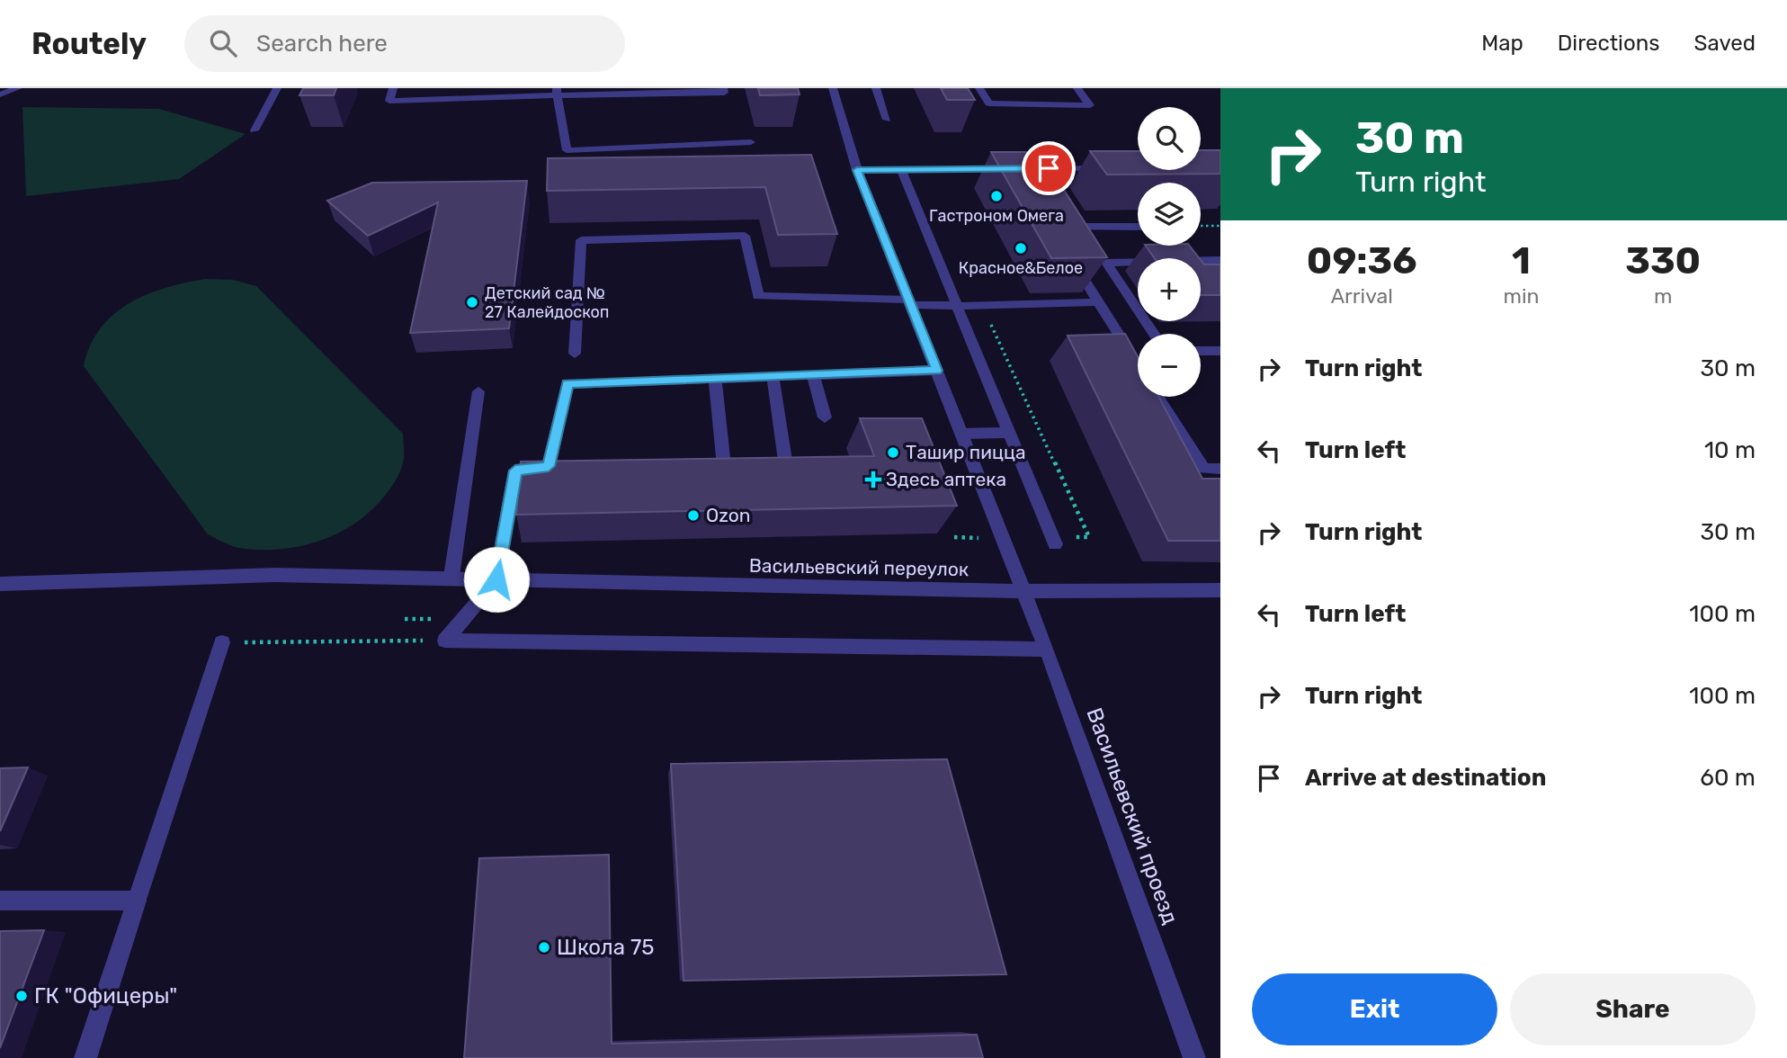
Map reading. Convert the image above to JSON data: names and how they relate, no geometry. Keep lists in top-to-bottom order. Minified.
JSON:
{"streets":{"street":["Васильевский переулок","Васильевский проезд"]},"crossings":[["Васильевский переулок","Васильевский проезд"]],"places":{"other":["Гастроном Омега","Красное&Белое","Детский сад № 27 Калейдоскоп","Ташир пицца","Ozon","Школа 75","ГК \"Офицеры\""],"health":["Здесь аптека"]},"page":{"header":"Routely","search":"Search here","nav":["Map","Directions","Saved"],"turn":["30 m","Turn right"],"map_buttons":["+","−"],"eta":["09:36","Arrival","1","min","330","m"],"list":[{"name":"Turn right","value":"30 m"},{"name":"Turn left","value":"10 m"},{"name":"Turn right","value":"30 m"},{"name":"Turn left","value":"100 m"},{"name":"Turn right","value":"100 m"},{"name":"Arrive at destination","value":"60 m"}],"buttons":["Exit","Share"]}}
